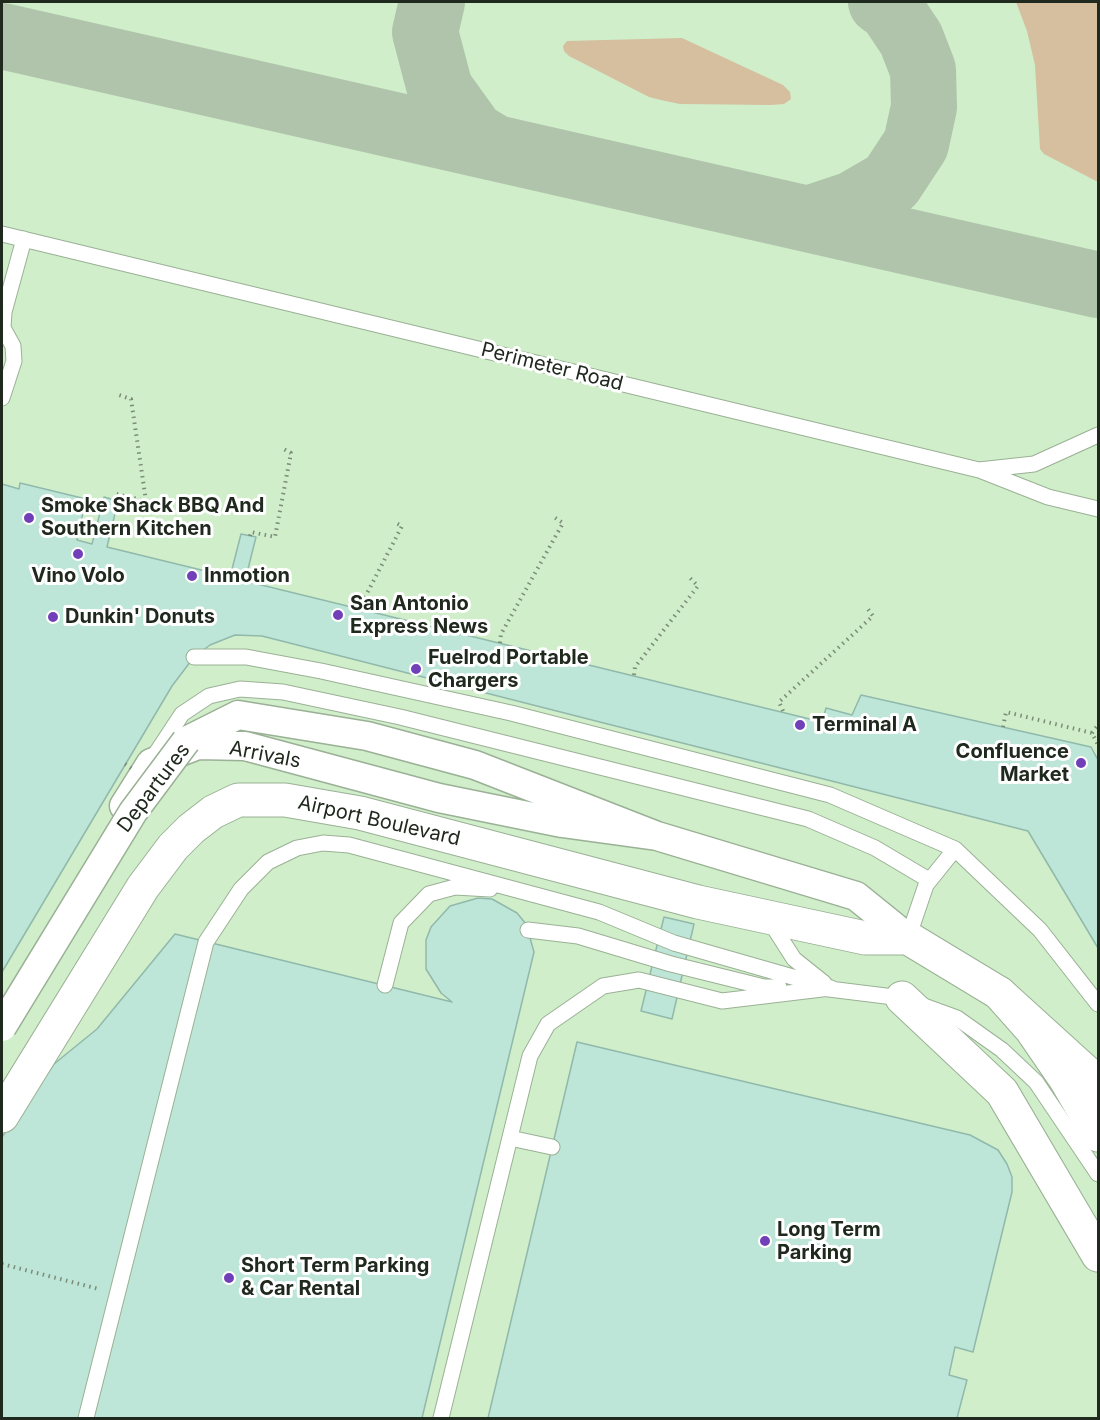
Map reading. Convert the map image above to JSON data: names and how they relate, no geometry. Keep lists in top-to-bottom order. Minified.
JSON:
{"streets":{"main road":["Airport Boulevard"],"street":["Arrivals","Departures"],"lane":["Perimeter Road"]},"crossings":[["Arrivals","Departures"]],"places":["Smoke Shack BBQ And Southern Kitchen","Vino Volo","Inmotion","San Antonio Express News","Dunkin' Donuts","Fuelrod Portable Chargers","Terminal A","Confluence Market","Long Term Parking","Short Term Parking & Car Rental"]}
